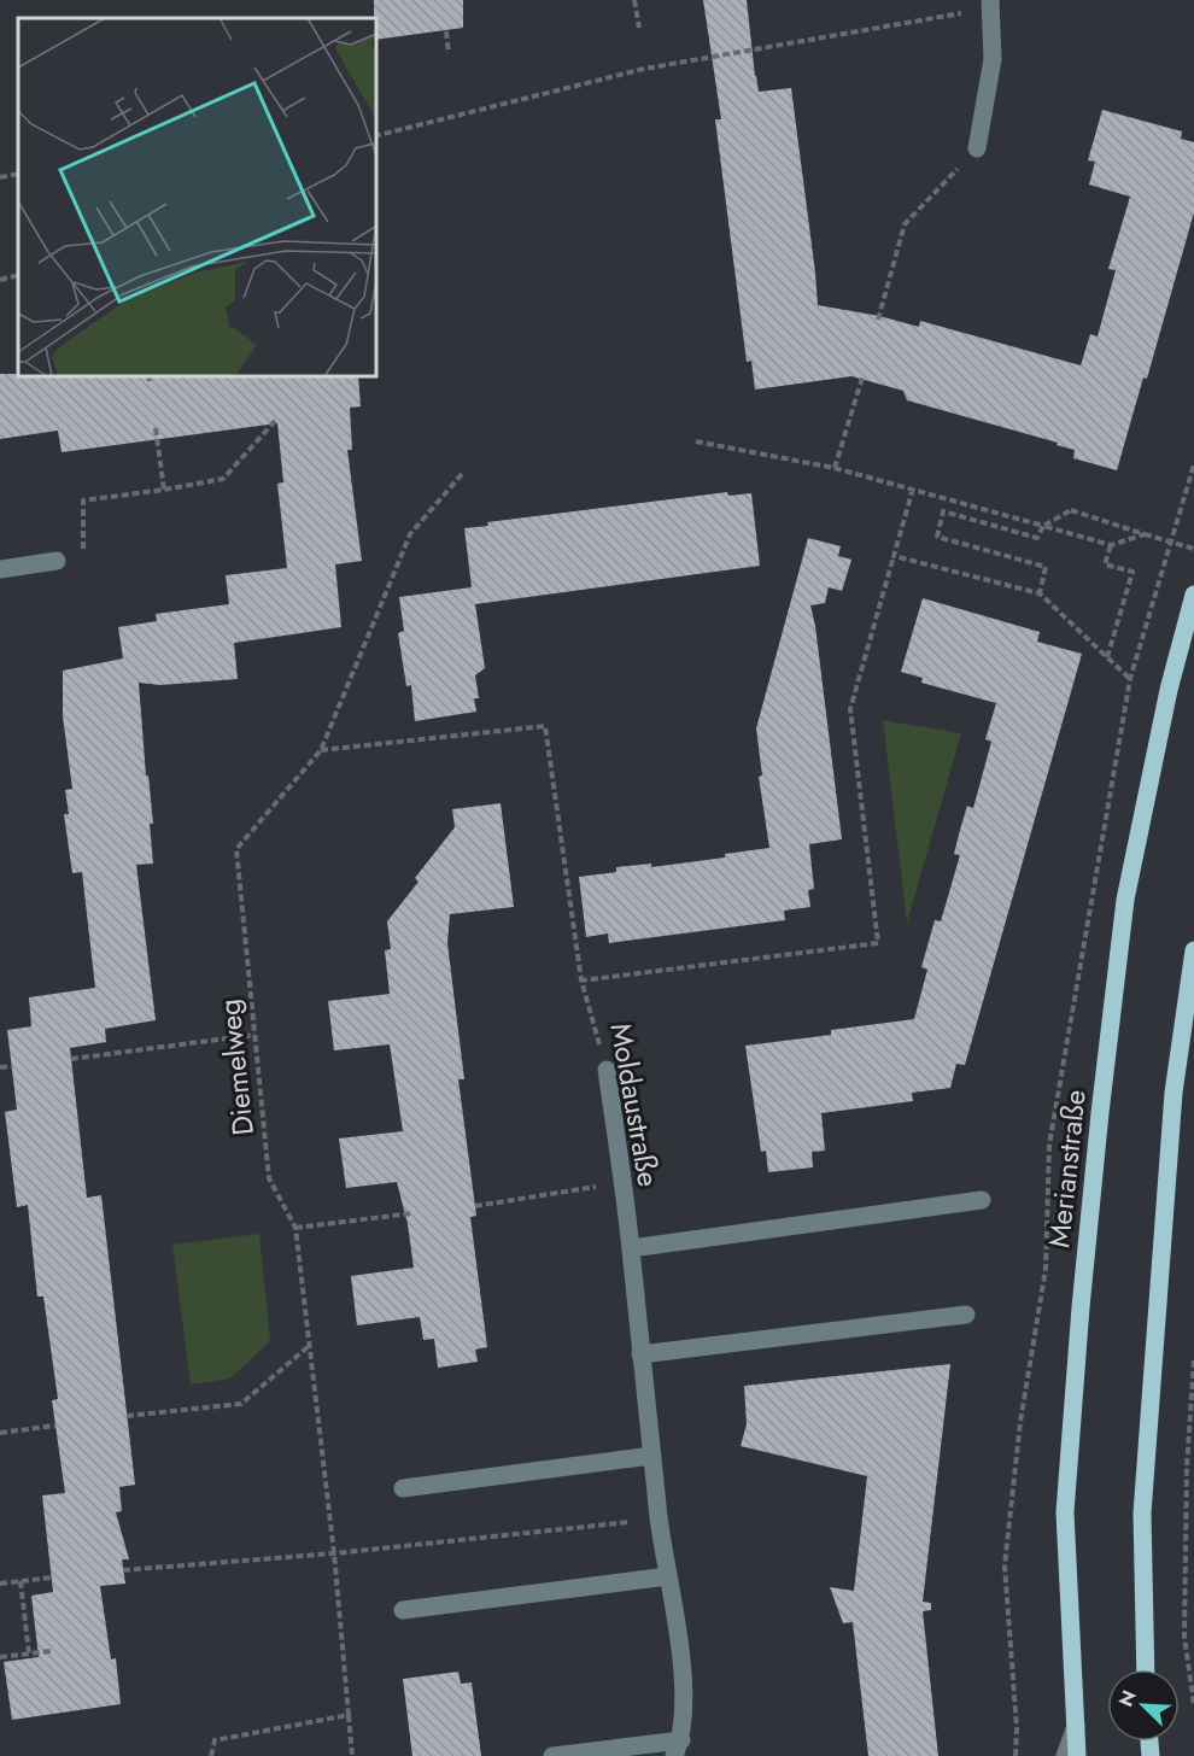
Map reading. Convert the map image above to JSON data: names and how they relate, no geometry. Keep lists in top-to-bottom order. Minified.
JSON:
{"streets":{"main road":["Merianstraße"],"street":["Moldaustraße"],"path":["Diemelweg"]},"crossings":[["Diemelweg","Moldaustraße"]],"north":"top left"}
